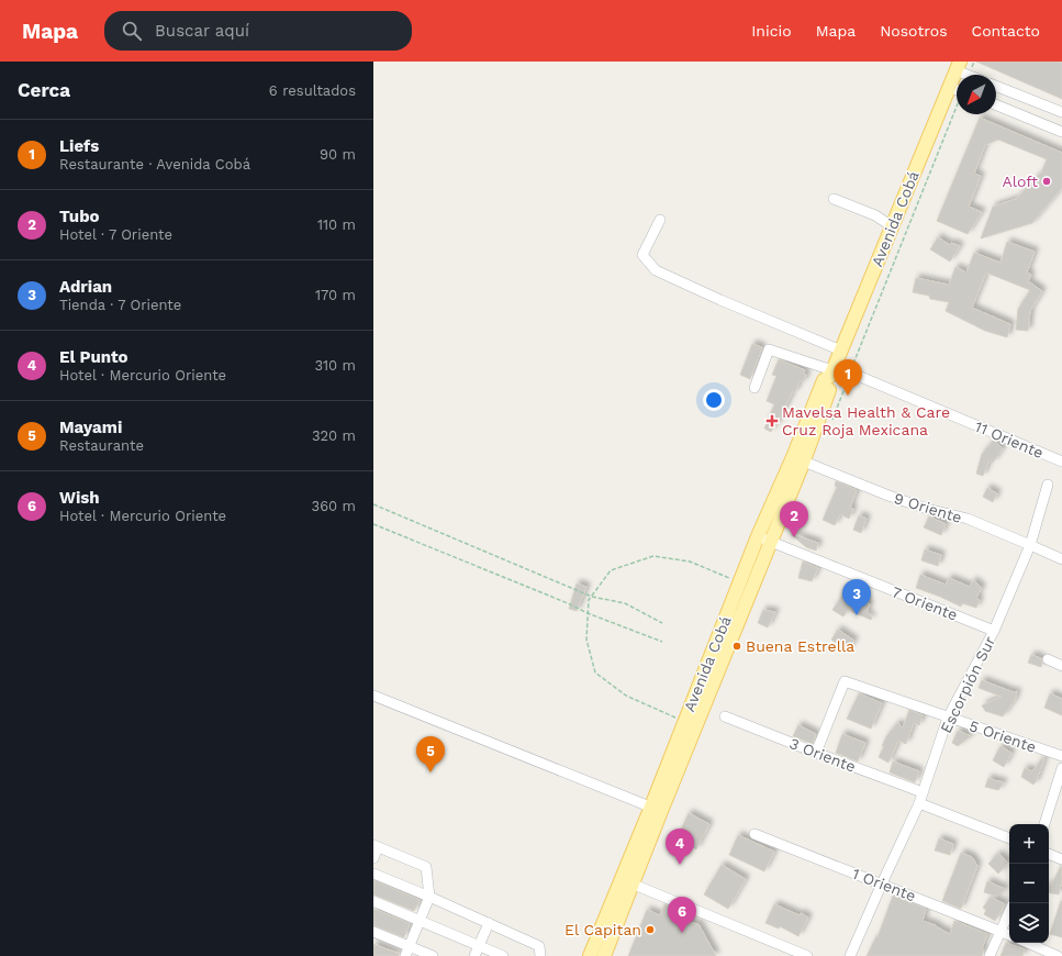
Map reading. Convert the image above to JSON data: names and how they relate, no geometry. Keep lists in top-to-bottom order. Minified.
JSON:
{"streets":{"main road":["Avenida Cobá"],"street":["11 Oriente","9 Oriente","7 Oriente","Escorpión Sur","5 Oriente","3 Oriente","1 Oriente"]},"crossings":[["Avenida Cobá","11 Oriente"],["Avenida Cobá","9 Oriente"],["Avenida Cobá","7 Oriente"],["9 Oriente","Escorpión Sur"],["7 Oriente","Escorpión Sur"],["Escorpión Sur","5 Oriente"],["Escorpión Sur","3 Oriente"],["Escorpión Sur","1 Oriente"],["5 Oriente","3 Oriente"]],"places":{"other":["Aloft","Buena Estrella","El Capitan"],"health":["Mavelsa Health & Care Cruz Roja Mexicana"]},"north":"bottom left","page":{"header":"Mapa","search":"Buscar aquí","nav":["Inicio","Mapa","Nosotros","Contacto"],"heading":["Cerca","6 resultados"],"list":[{"mark":"1","name":"Liefs","note":"Restaurante · Avenida Cobá","value":"90 m"},{"mark":"2","name":"Tubo","note":"Hotel · 7 Oriente","value":"110 m"},{"mark":"3","name":"Adrian","note":"Tienda · 7 Oriente","value":"170 m"},{"mark":"4","name":"El Punto","note":"Hotel · Mercurio Oriente","value":"310 m"},{"mark":"5","name":"Mayami","note":"Restaurante","value":"320 m"},{"mark":"6","name":"Wish","note":"Hotel · Mercurio Oriente","value":"360 m"}],"pins":["1","2","3","5","4","6"],"map_buttons":["+","−"]}}
